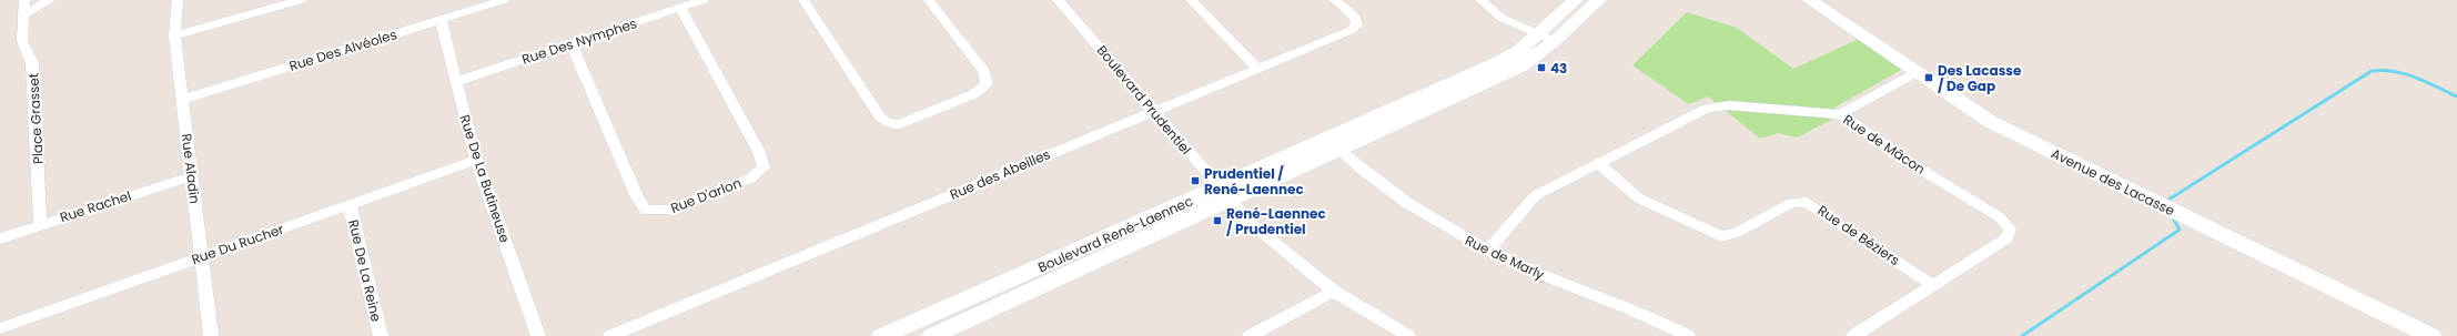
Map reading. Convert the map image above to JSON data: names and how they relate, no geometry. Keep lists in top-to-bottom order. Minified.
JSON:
{"streets":{"street":["Rue Des Nymphes","Rue Des Alvéoles","Boulevard Prudentiel","Place Grasset","Rue de Mâcon","Rue Aladin","Rue des Abeilles","Rue De La Butineuse","Avenue des Lacasse","Rue D'arlon","Rue Rachel","Boulevard René-Laennec","Rue de Béziers","Rue Du Rucher","Rue de Marly","Rue De La Reine"]},"crossings":[["Rue Des Nymphes","Rue De La Butineuse"],["Rue Des Nymphes","Rue D'arlon"],["Rue Des Alvéoles","Rue Aladin"],["Rue Des Alvéoles","Rue De La Butineuse"],["Boulevard Prudentiel","Rue des Abeilles"],["Boulevard Prudentiel","Boulevard René-Laennec"],["Place Grasset","Rue Rachel"],["Rue de Mâcon","Rue de Béziers"],["Rue de Mâcon","Rue de Marly"],["Rue Aladin","Rue Rachel"],["Rue Aladin","Rue Du Rucher"],["Rue De La Butineuse","Rue Du Rucher"],["Boulevard René-Laennec","Rue de Marly"],["Rue Du Rucher","Rue De La Reine"]],"places":{"transit":["43","Des Lacasse / De Gap","Prudentiel / René-Laennec","René-Laennec / Prudentiel"]}}
